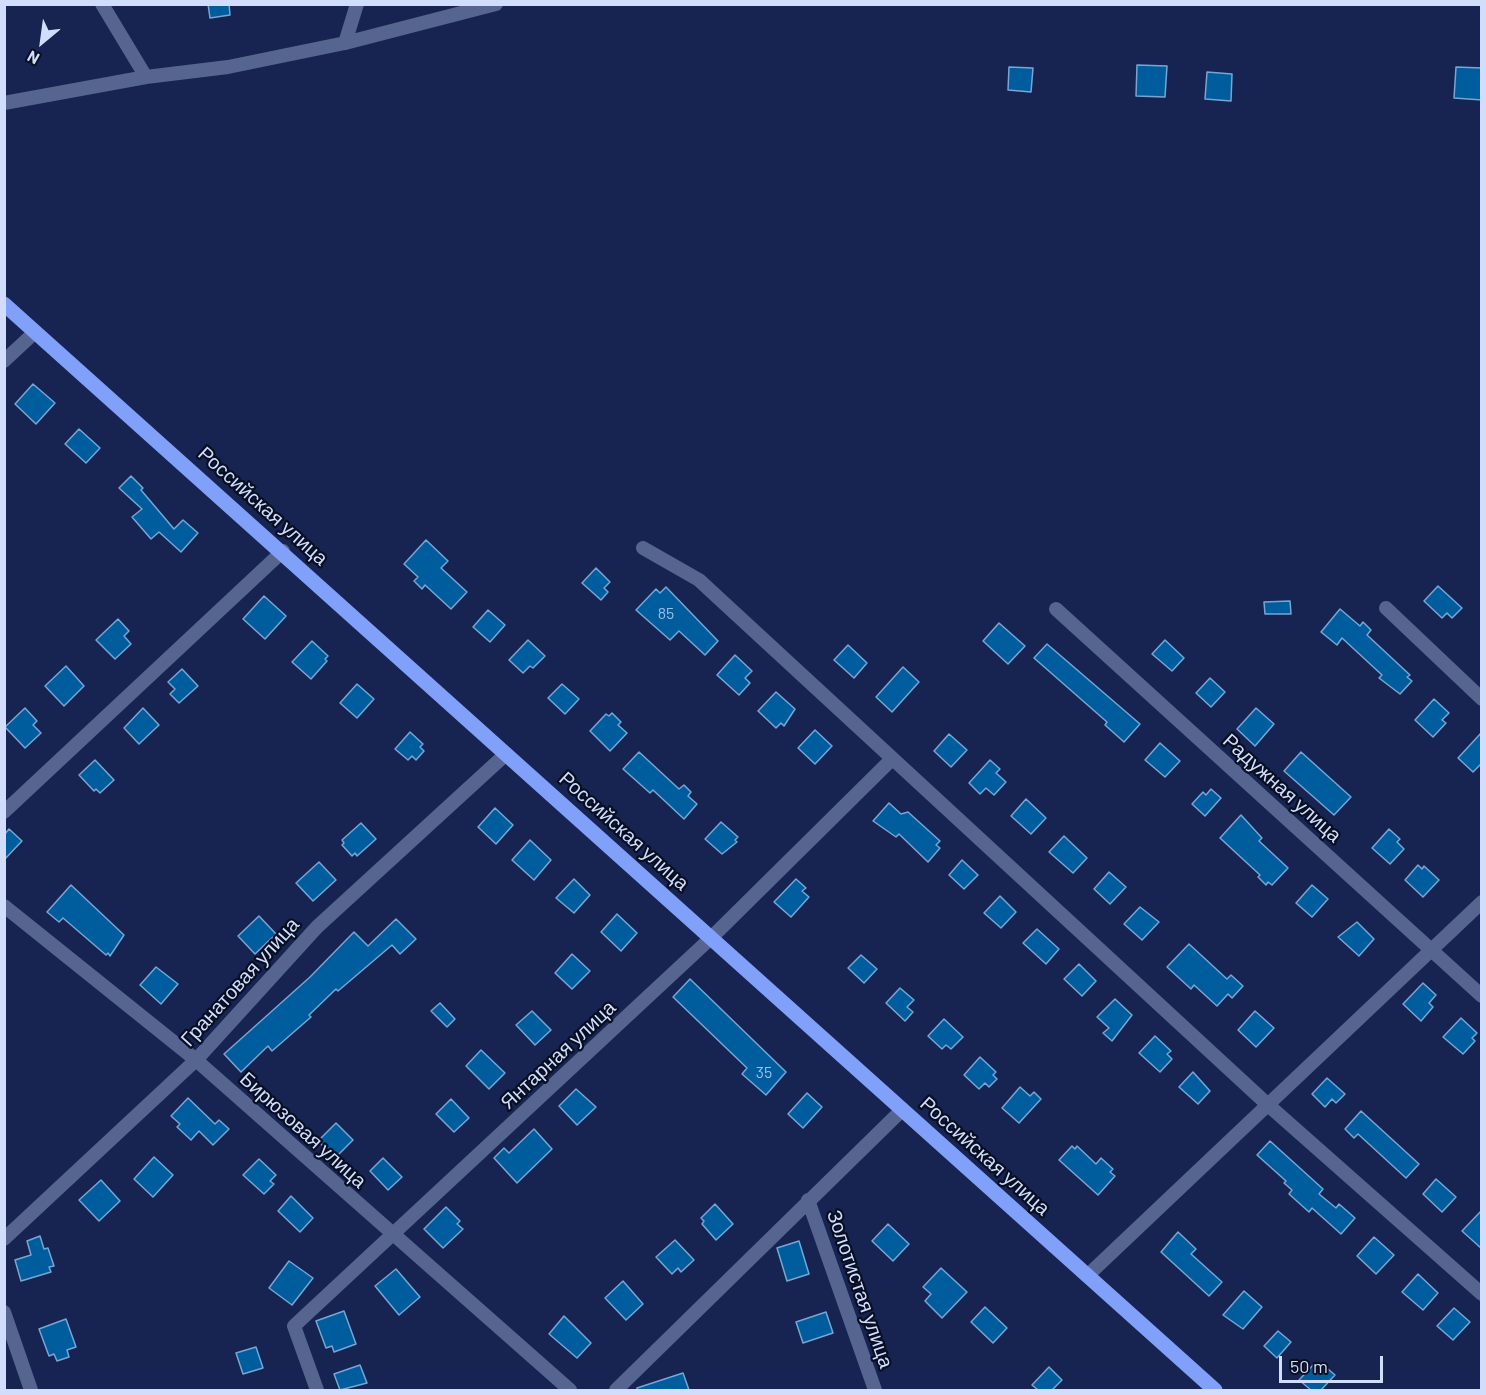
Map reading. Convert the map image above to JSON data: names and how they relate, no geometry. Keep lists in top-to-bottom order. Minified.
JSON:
{"streets":{"main road":["Российская улица"],"street":["Радужная улица","Гранатовая улица","Янтарная улица","Бирюзовая улица","Золотистая улица"]},"crossings":[["Российская улица","Гранатовая улица"],["Российская улица","Янтарная улица"],["Гранатовая улица","Бирюзовая улица"],["Янтарная улица","Бирюзовая улица"]],"house_numbers":["85","35"],"scale_bar":"50 m","north":"bottom left"}
